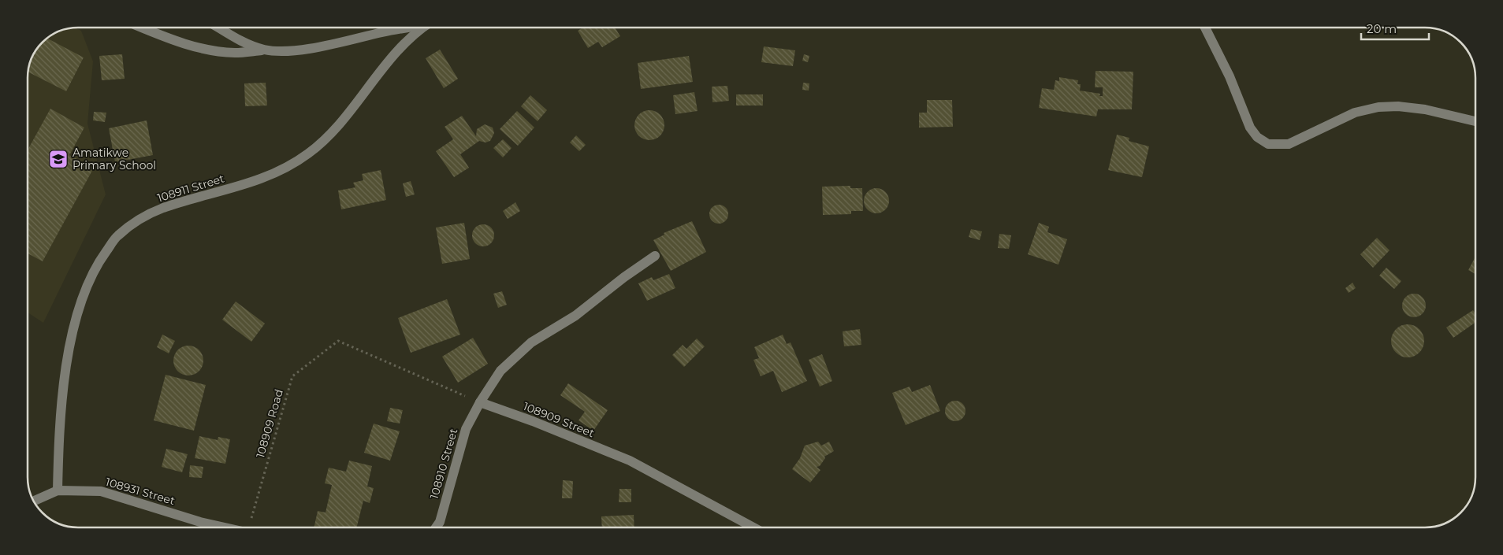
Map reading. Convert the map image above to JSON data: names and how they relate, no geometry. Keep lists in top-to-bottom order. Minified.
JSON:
{"streets":{"street":["108911 Street","108909 Street","108910 Street","108931 Street"],"path":["108909 Road"]},"crossings":[["108911 Street","108931 Street"],["108909 Street","108909 Road"],["108909 Street","108910 Street"],["108909 Road","108910 Street"]],"places":{"school or university":["Amatikwe Primary School"]},"scale_bar":"20 m"}
